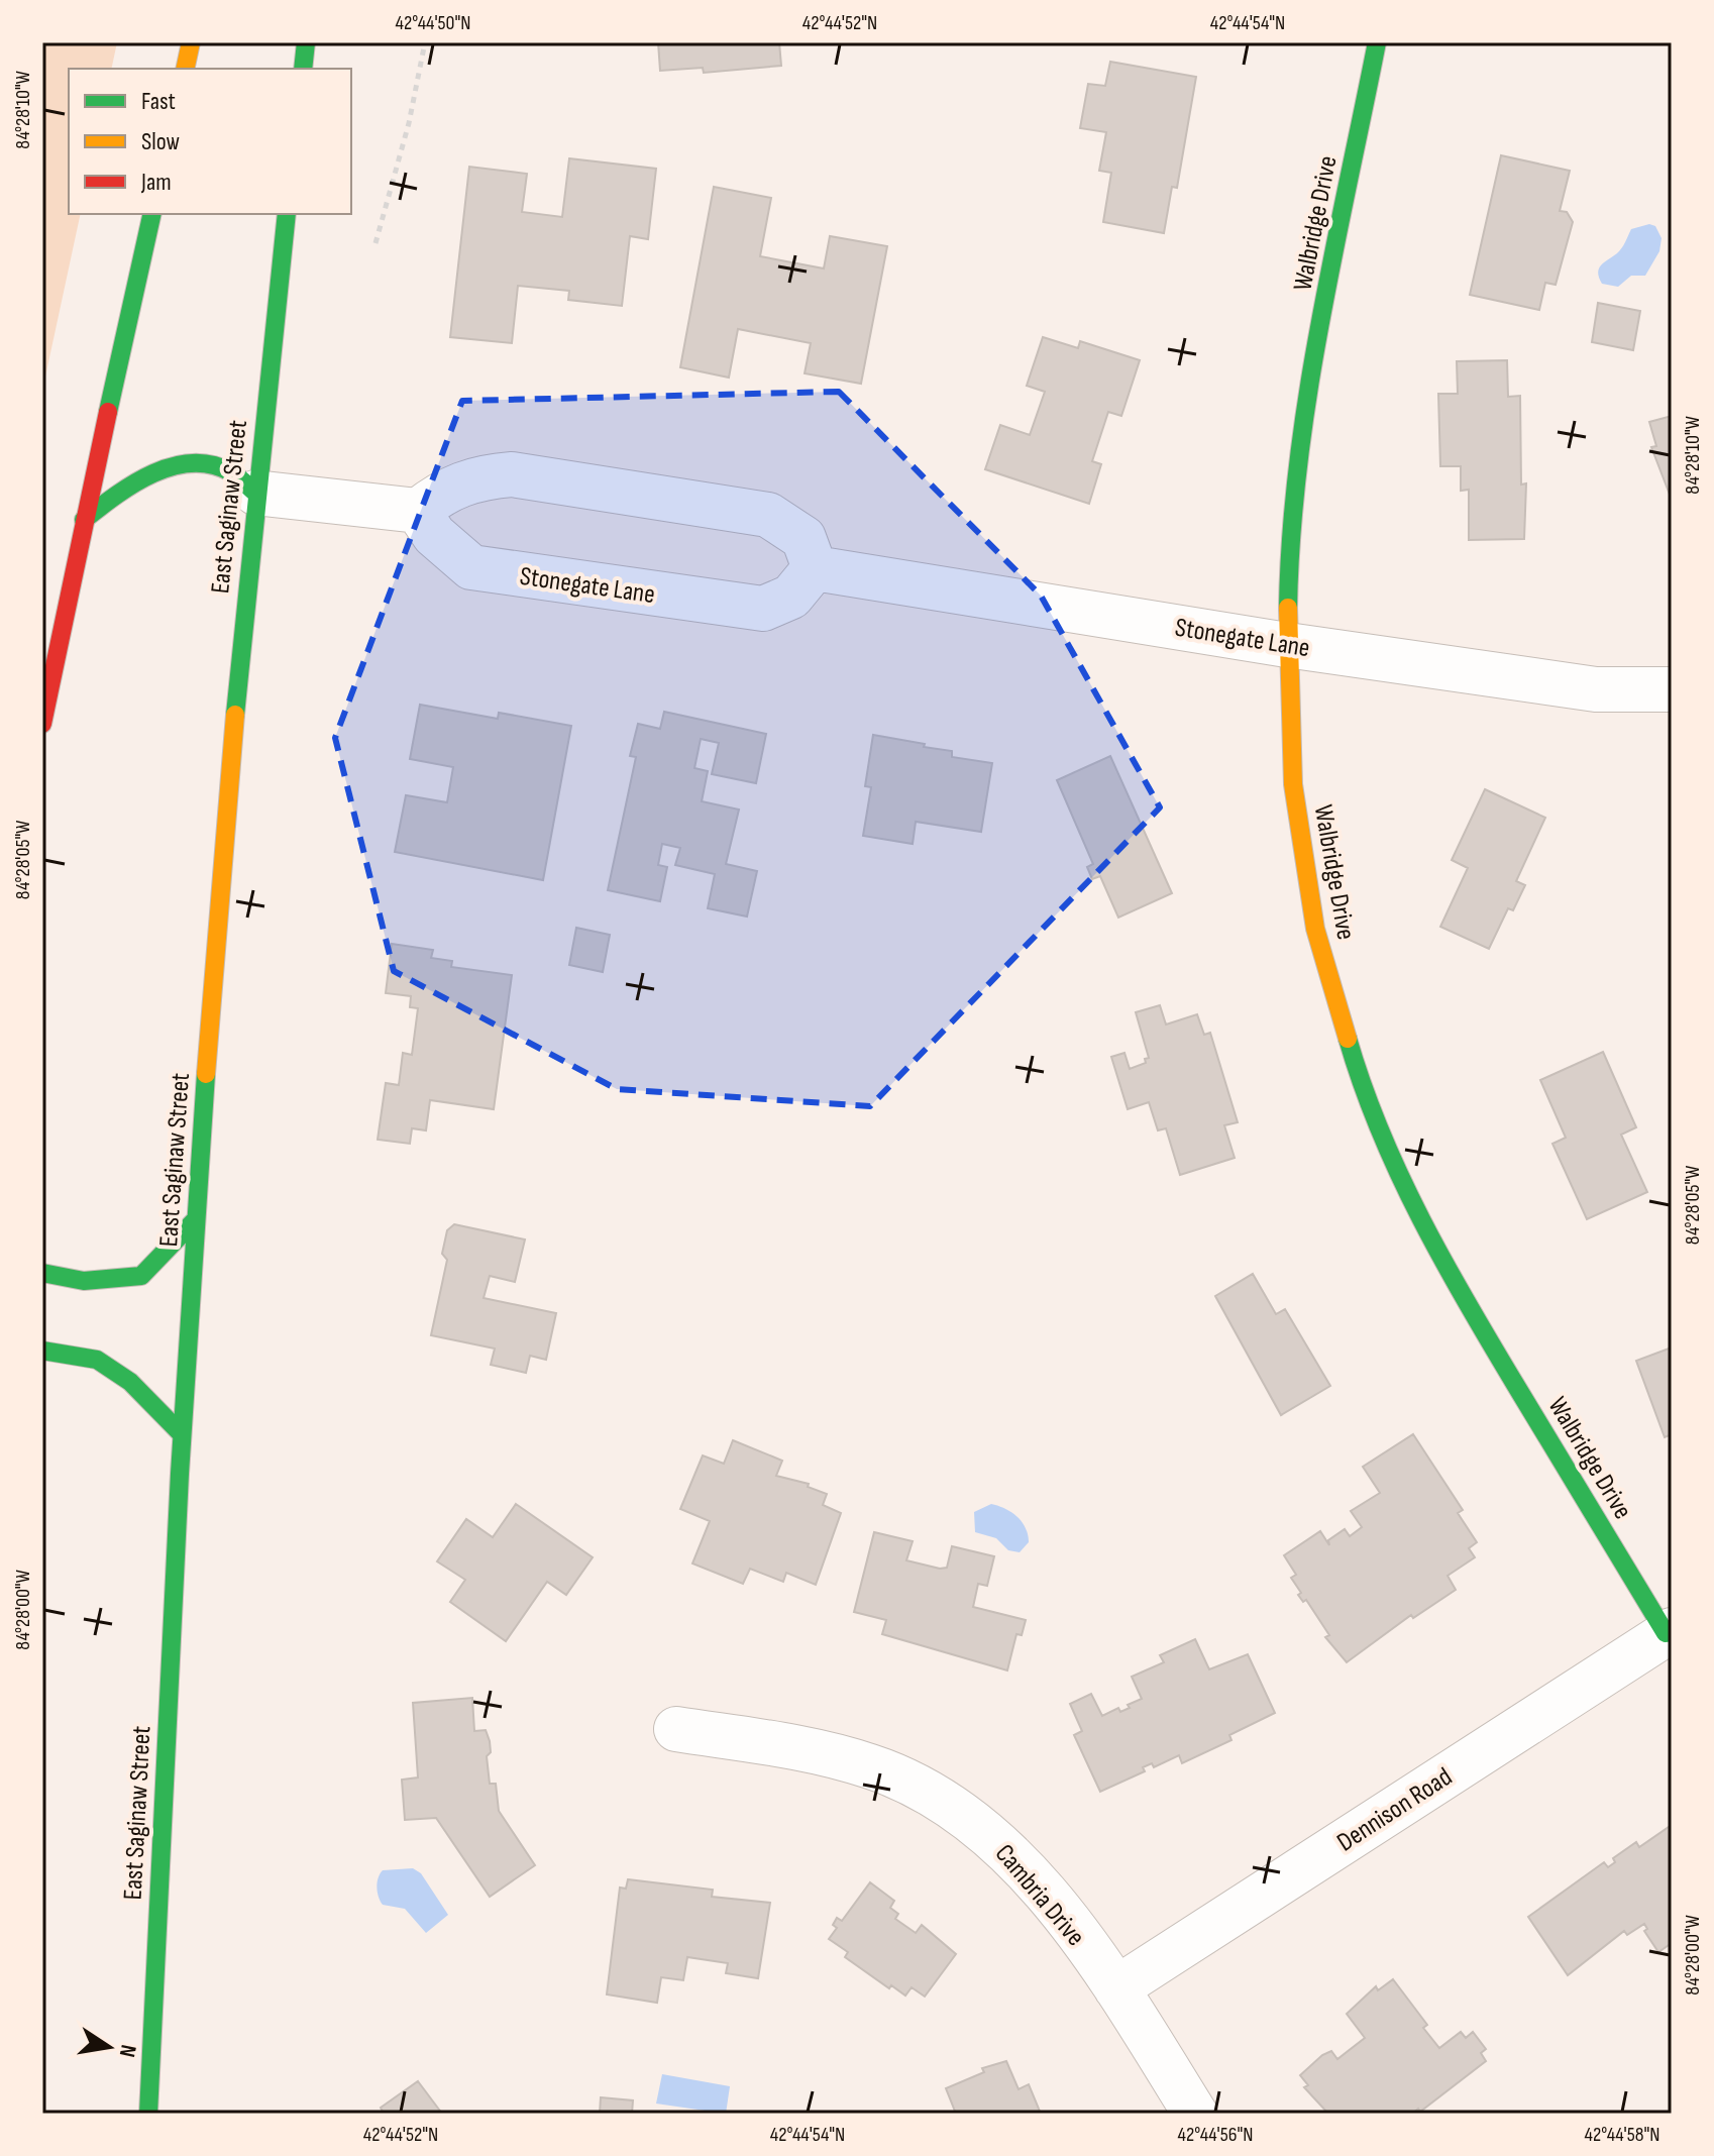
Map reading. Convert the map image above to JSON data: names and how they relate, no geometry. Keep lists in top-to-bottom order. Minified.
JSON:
{"streets":{"main road":["Walbridge Drive","East Saginaw Street"],"street":["Stonegate Lane","Dennison Road","Cambria Drive"]},"crossings":[["Walbridge Drive","Stonegate Lane"],["Walbridge Drive","Dennison Road"],["Dennison Road","Cambria Drive"]],"legend":["Fast","Slow","Jam"],"north":"right","coordinates":["42°44'50\"N","42°44'52\"N","42°44'54\"N","84°28'10\"W","84°28'05\"W","84°28'00\"W","42°44'56\"N","42°44'58\"N"]}
